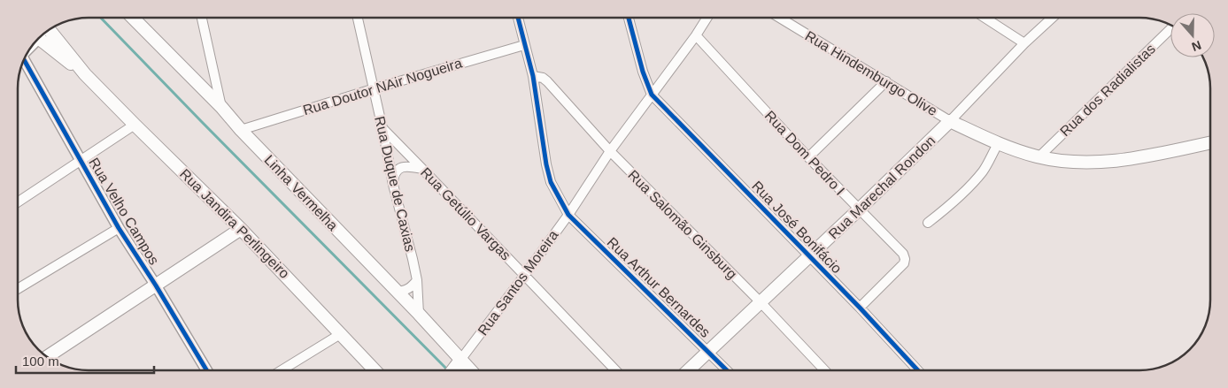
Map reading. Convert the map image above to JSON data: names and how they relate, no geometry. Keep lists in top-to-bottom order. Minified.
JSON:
{"streets":{"main road":["Rua Marechal Rondon","Linha Vermelha","Rua Jandira Perlingeiro"],"street":["Rua Hindemburgo Olive","Rua Doutor NAir Nogueira","Rua dos Radialistas","Rua Dom Pedro I","Rua Duque de Caxias","Rua Velho Campos","Rua Getúlio Vargas","Rua Salomão Ginsburg","Rua José Bonifácio","Rua Santos Moreira","Rua Arthur Bernardes"]},"crossings":[["Rua Hindemburgo Olive","Rua Marechal Rondon"],["Rua Doutor NAir Nogueira","Rua Duque de Caxias"],["Rua Doutor NAir Nogueira","Linha Vermelha"],["Rua Doutor NAir Nogueira","Rua Arthur Bernardes"],["Rua Dom Pedro I","Rua Marechal Rondon"],["Rua Dom Pedro I","Rua José Bonifácio"],["Rua Dom Pedro I","Rua Santos Moreira"],["Rua Duque de Caxias","Linha Vermelha"],["Rua Duque de Caxias","Rua Getúlio Vargas"],["Rua Marechal Rondon","Rua Salomão Ginsburg"],["Rua Marechal Rondon","Rua José Bonifácio"],["Rua Marechal Rondon","Rua Arthur Bernardes"],["Linha Vermelha","Rua Santos Moreira"],["Rua Getúlio Vargas","Rua Santos Moreira"],["Rua Salomão Ginsburg","Rua Santos Moreira"],["Rua Salomão Ginsburg","Rua Arthur Bernardes"],["Rua José Bonifácio","Rua Santos Moreira"],["Rua Santos Moreira","Rua Arthur Bernardes"]],"scale_bar":"100 m","north":"bottom"}
